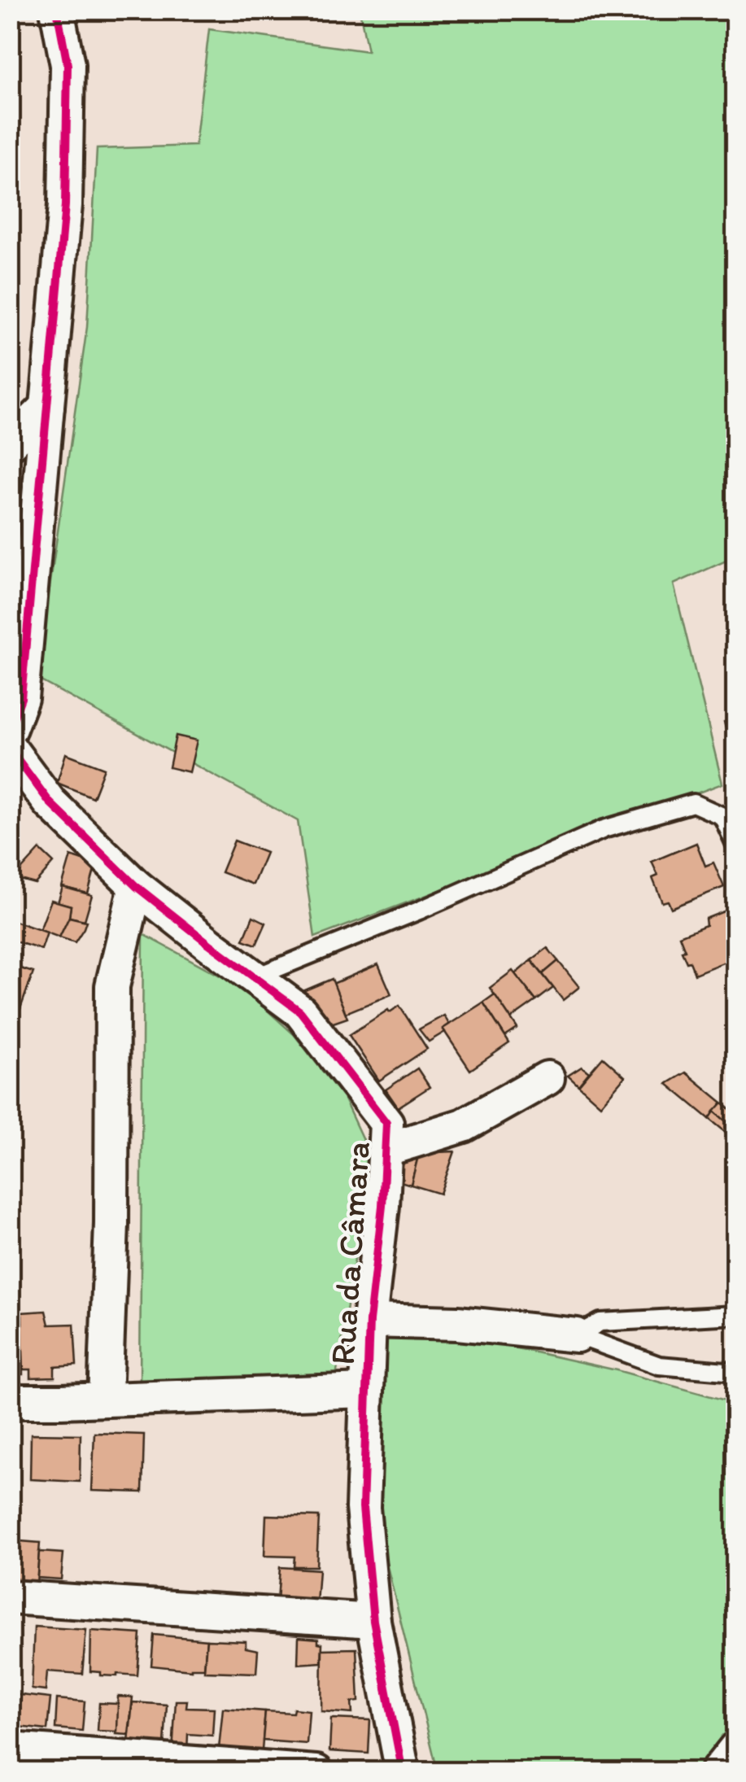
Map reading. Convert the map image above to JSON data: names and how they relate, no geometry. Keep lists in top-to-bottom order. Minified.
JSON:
{"streets":{"street":["Rua da Câmara"]}}
